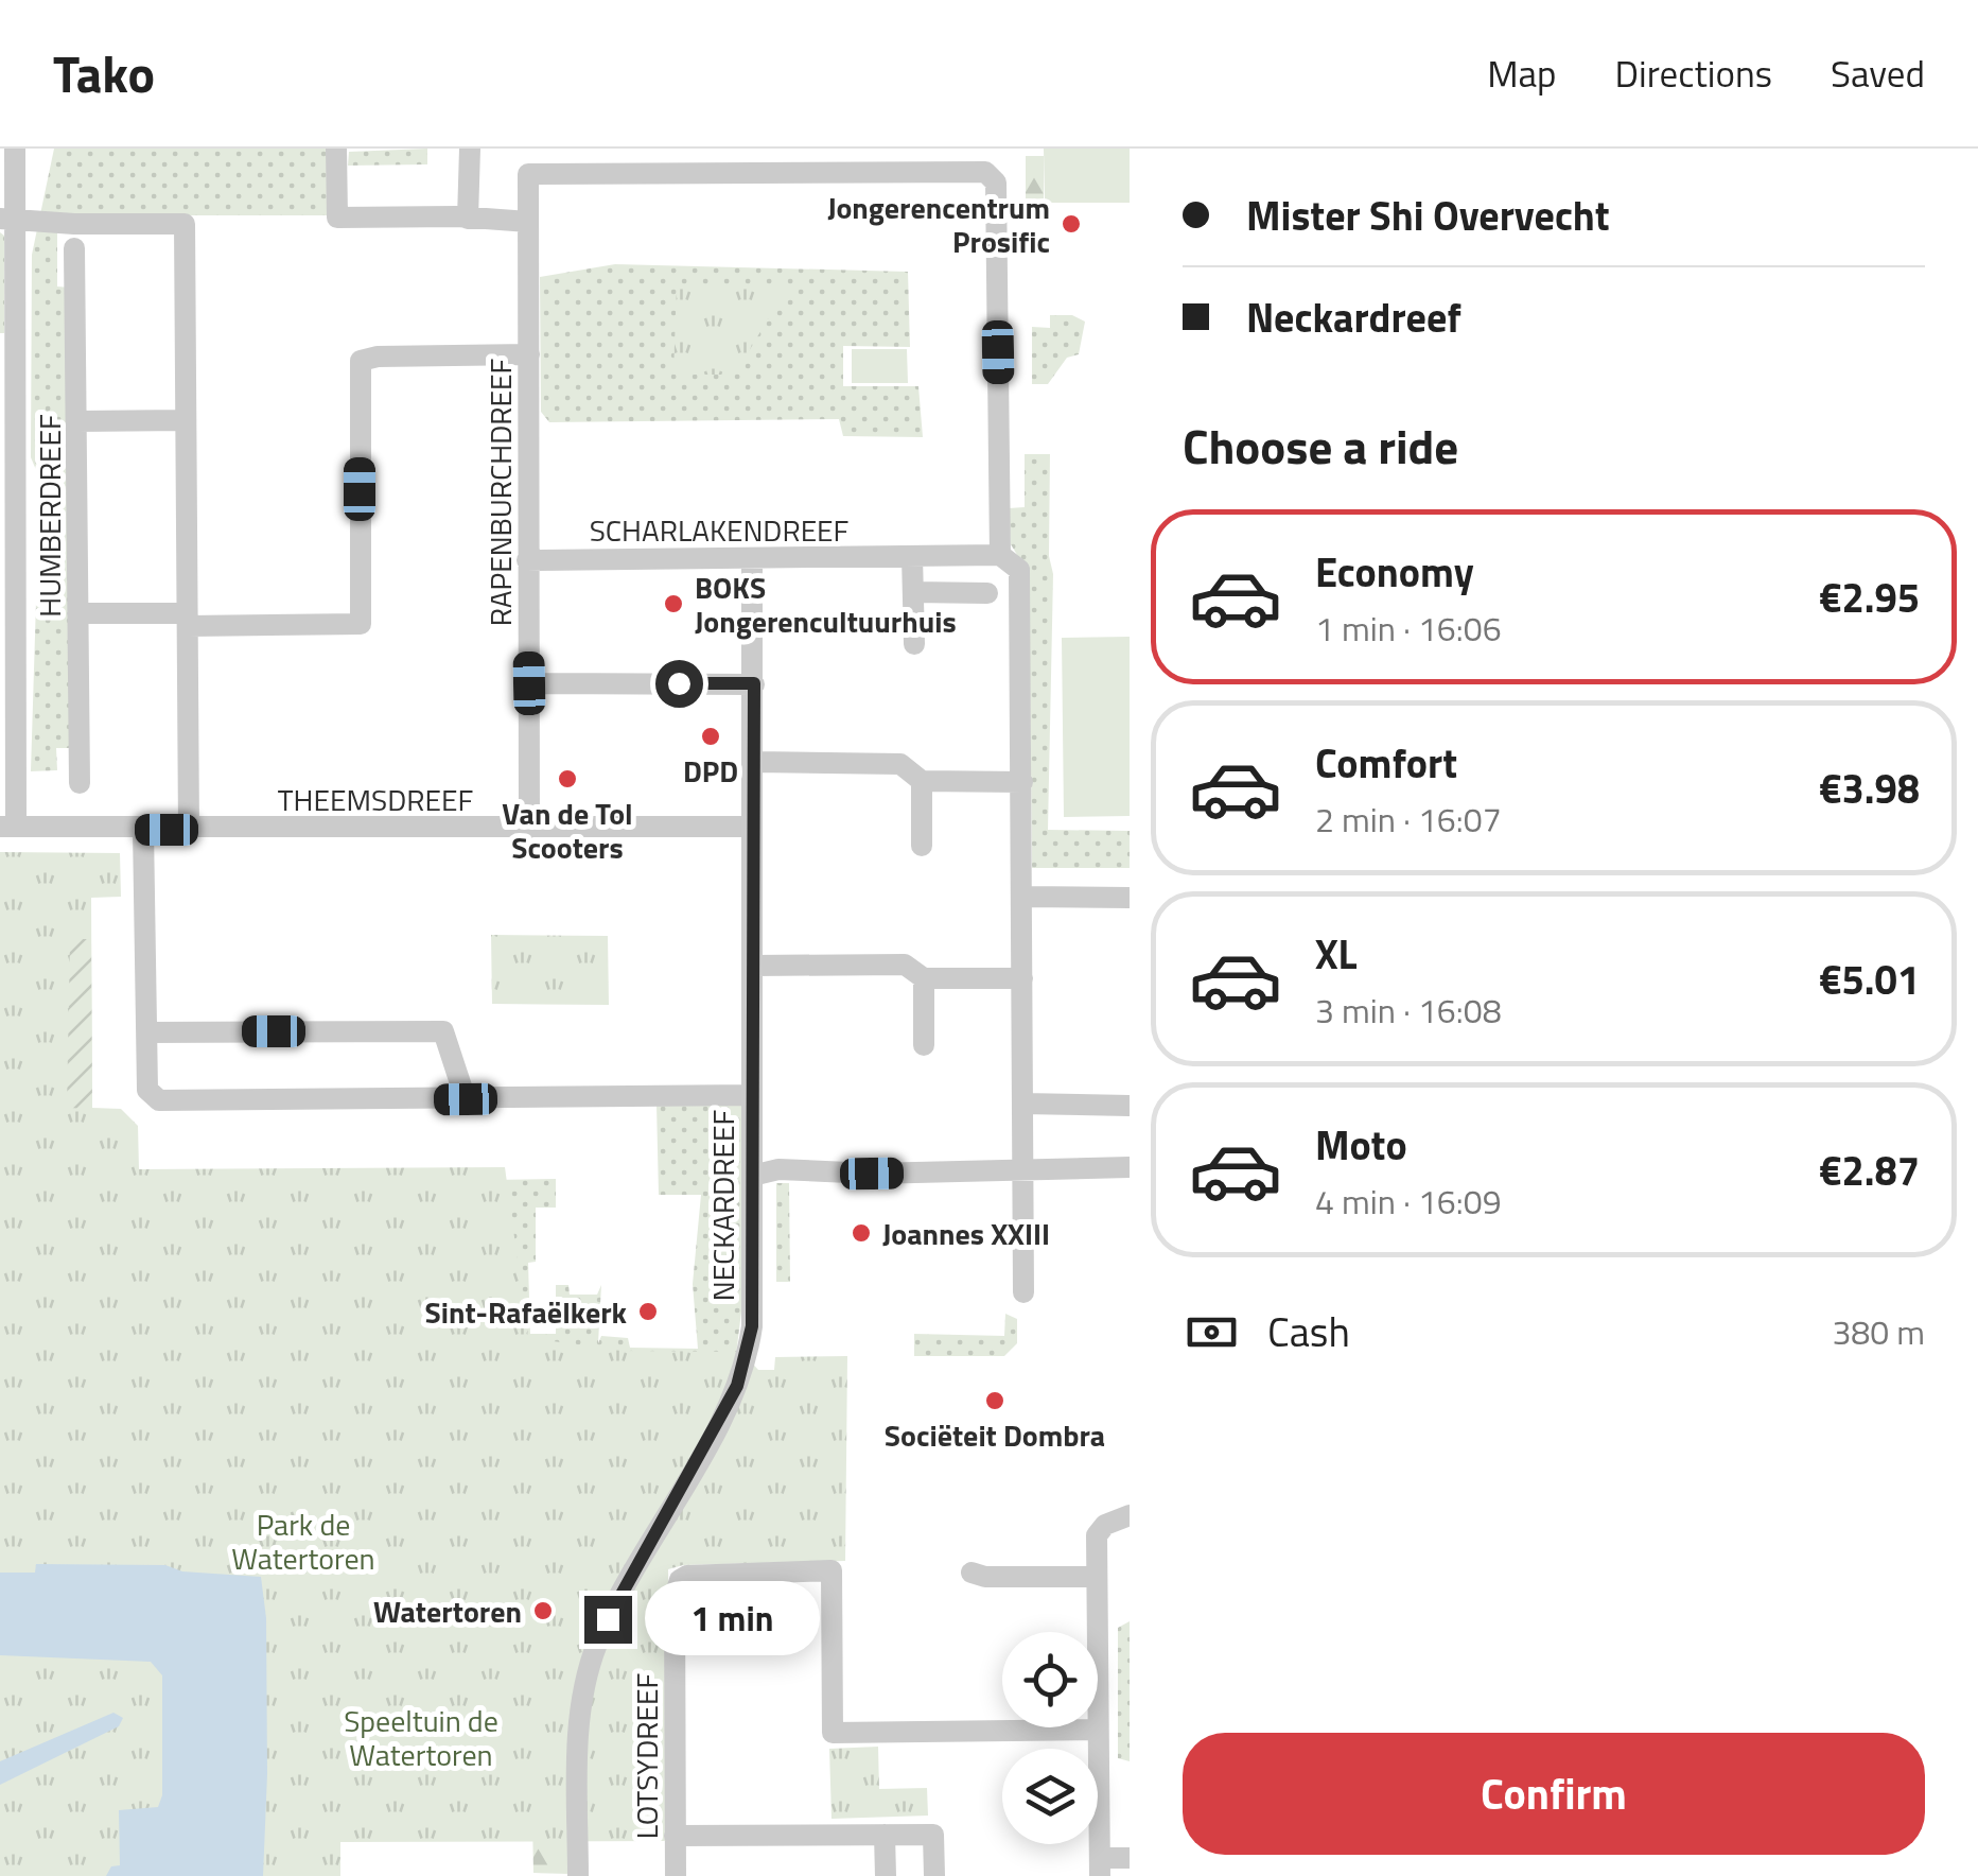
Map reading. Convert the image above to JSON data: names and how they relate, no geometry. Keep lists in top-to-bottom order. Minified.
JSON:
{"streets":{"street":["RAPENBURCHDREEF","HUMBERDREEF","SCHARLAKENDREEF","THEEMSDREEF","NECKARDREEF","LOTSYDREEF"]},"crossings":[["RAPENBURCHDREEF","SCHARLAKENDREEF"],["RAPENBURCHDREEF","THEEMSDREEF"],["HUMBERDREEF","THEEMSDREEF"],["SCHARLAKENDREEF","NECKARDREEF"],["THEEMSDREEF","NECKARDREEF"]],"parks":["Park de Watertoren","Speeltuin de Watertoren"],"places":["Jongerencentrum Prosific","BOKS Jongerencultuurhuis","DPD","Van de Tol Scooters","Joannes XXIII","Sint-Rafaëlkerk","Sociëteit Dombra","Watertoren"],"page":{"header":"Tako","nav":["Map","Directions","Saved"],"banner":["Mister Shi Overvecht","Neckardreef"],"heading":"Choose a ride","list":[{"name":"Economy","note":"1 min · 16:06","value":"€2.95"},{"name":"Comfort","note":"2 min · 16:07","value":"€3.98"},{"name":"XL","note":"3 min · 16:08","value":"€5.01"},{"name":"Moto","note":"4 min · 16:09","value":"€2.87"}],"pay":["Cash","380 m"],"bubble":"1 min","buttons":"Confirm"}}
